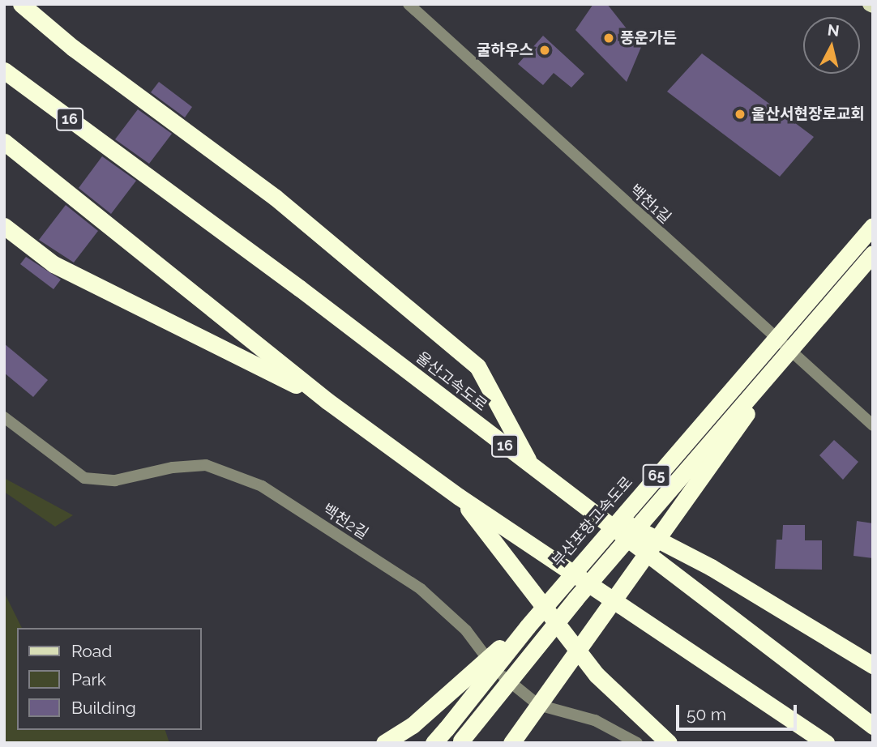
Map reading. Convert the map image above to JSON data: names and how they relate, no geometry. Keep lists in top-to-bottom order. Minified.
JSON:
{"streets":{"highway":["16","울산고속도로","65","부산포항고속도로"],"street":["백천1길","백천2길"]},"places":["풍운가든","굴하우스","울산서현장로교회"],"legend":["Road","Park","Building"],"scale_bar":"50 m","north":"top"}
